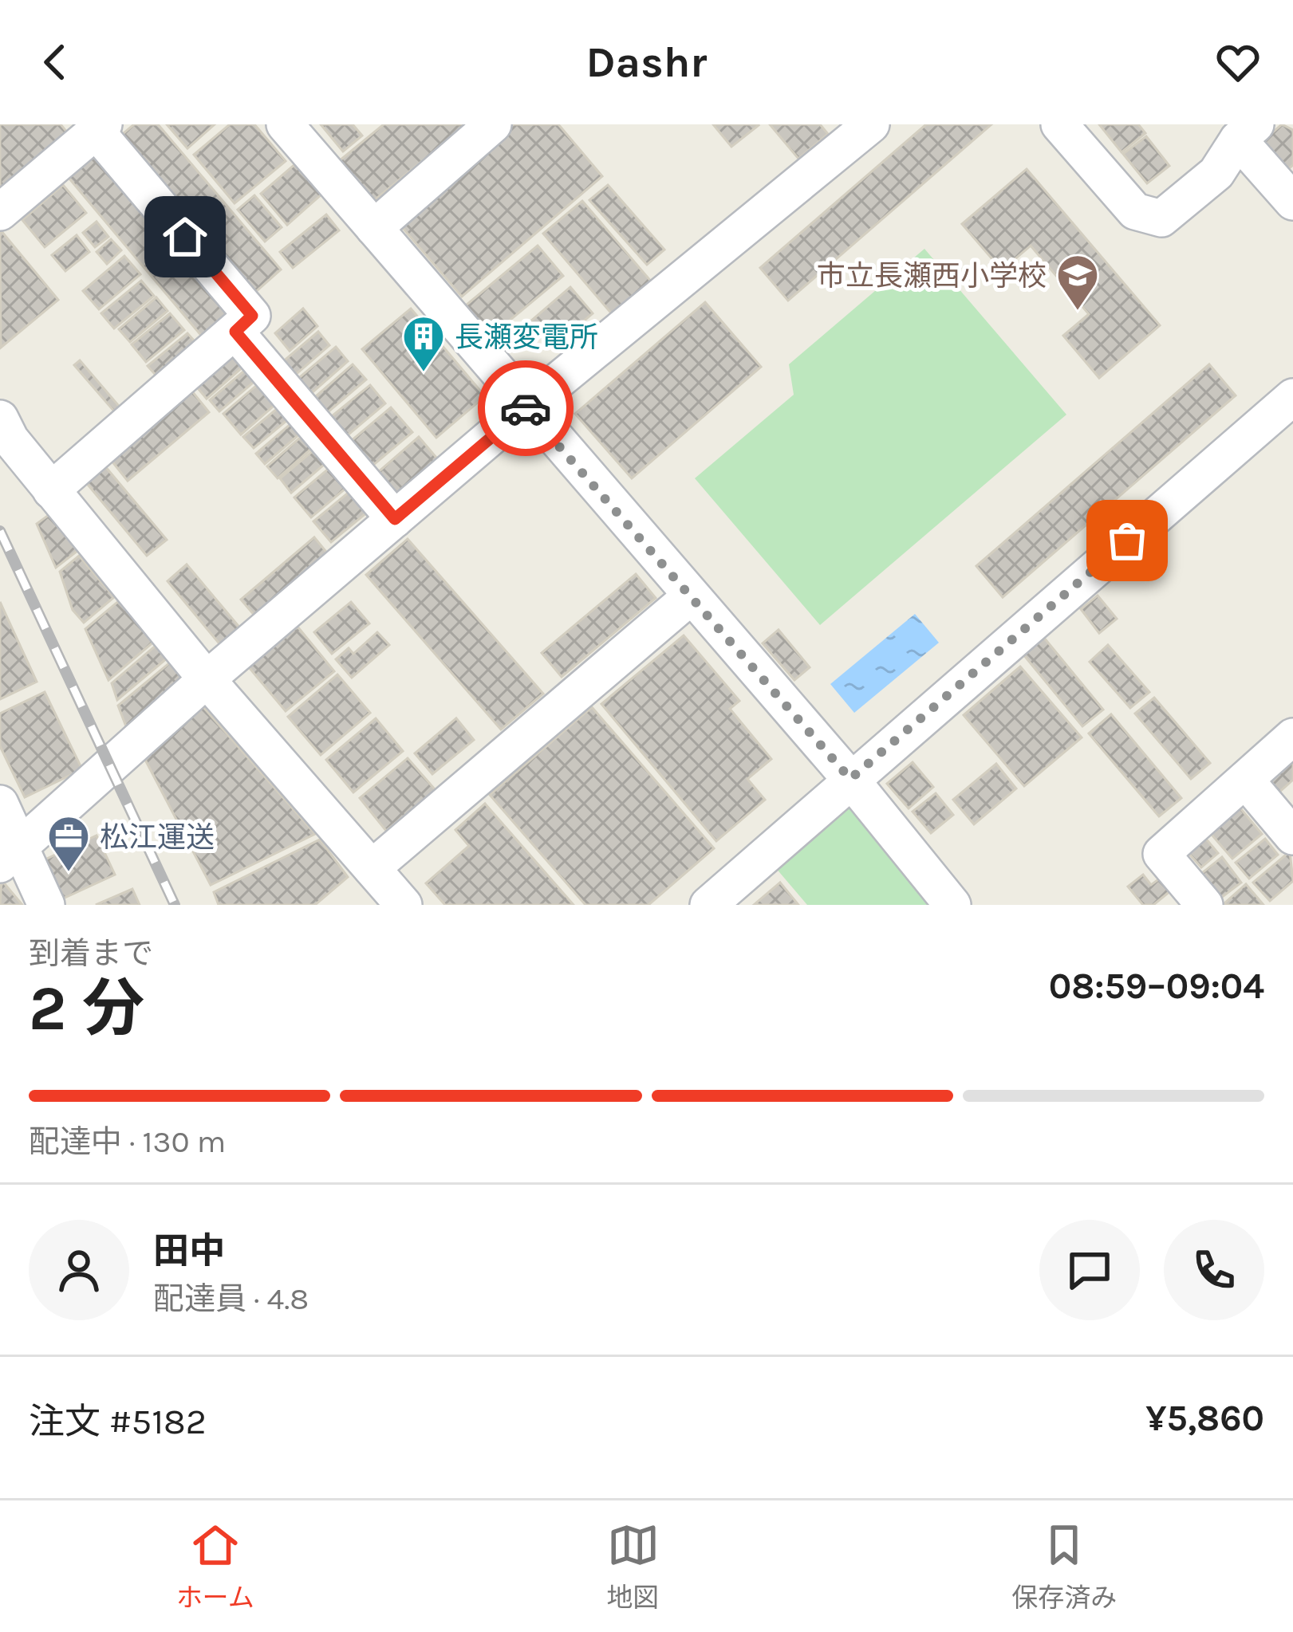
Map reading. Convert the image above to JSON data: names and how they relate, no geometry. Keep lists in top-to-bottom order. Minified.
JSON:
{"places":{"school or university":["市立長瀬西小学校"],"building":["長瀬変電所"],"office":["松江運送"]},"page":{"header":"Dashr","heading":["2 分","到着まで","08:59–09:04"],"panel":["田中","配達員 · 4.8","注文 #5182","¥5,860"],"bar":"配達中 · 130 m","tabs":["ホーム","地図","保存済み"]}}
